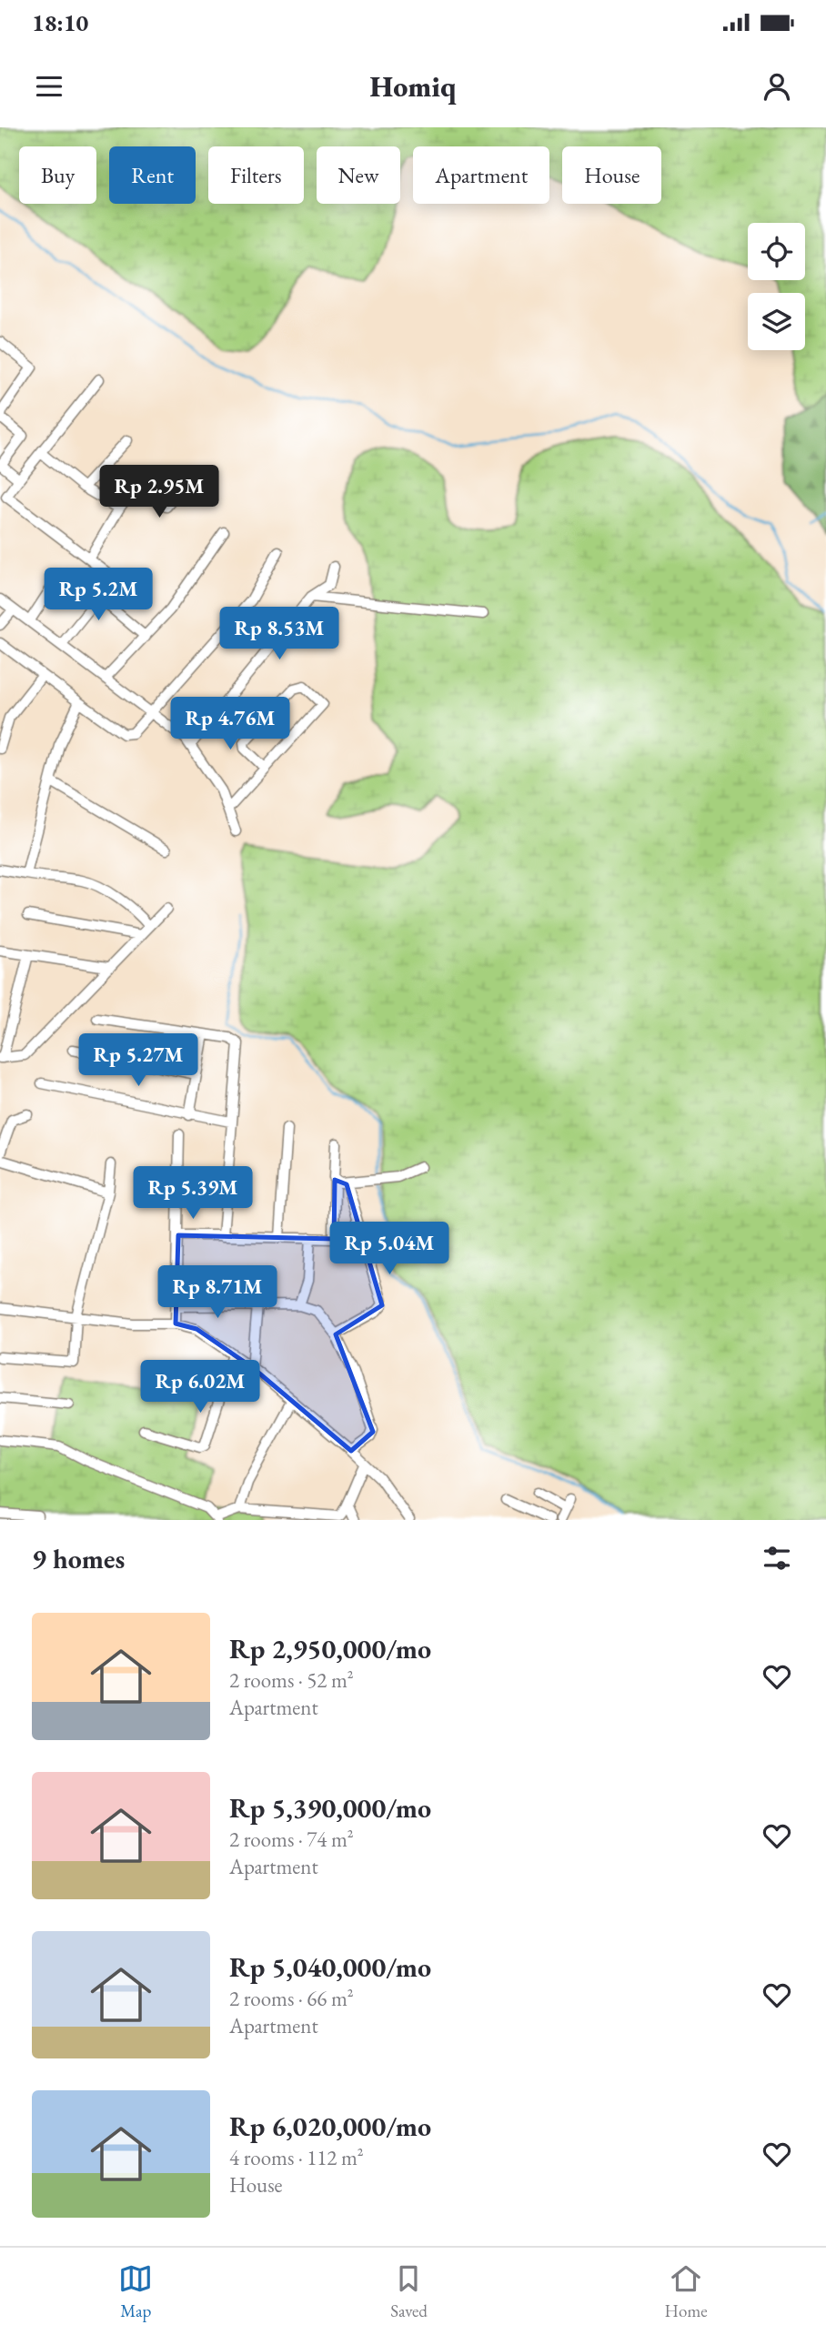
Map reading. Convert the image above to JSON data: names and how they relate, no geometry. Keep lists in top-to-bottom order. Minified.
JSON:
{"page":{"status":"18:10","header":"Homiq","chip":["Buy","Rent","Filters","New","Apartment","House"],"price":["Rp 2.95M","Rp 5.2M","Rp 8.53M","Rp 4.76M","Rp 5.27M","Rp 5.39M","Rp 5.04M","Rp 8.71M","Rp 6.02M"],"heading":"9 homes","list":[{"name":"Rp 2,950,000/mo","note":"2 rooms · 52 m² · Apartment"},{"name":"Rp 5,390,000/mo","note":"2 rooms · 74 m² · Apartment"},{"name":"Rp 5,040,000/mo","note":"2 rooms · 66 m² · Apartment"},{"name":"Rp 6,020,000/mo","note":"4 rooms · 112 m² · House"}],"tabs":["Map","Saved","Home"]}}
